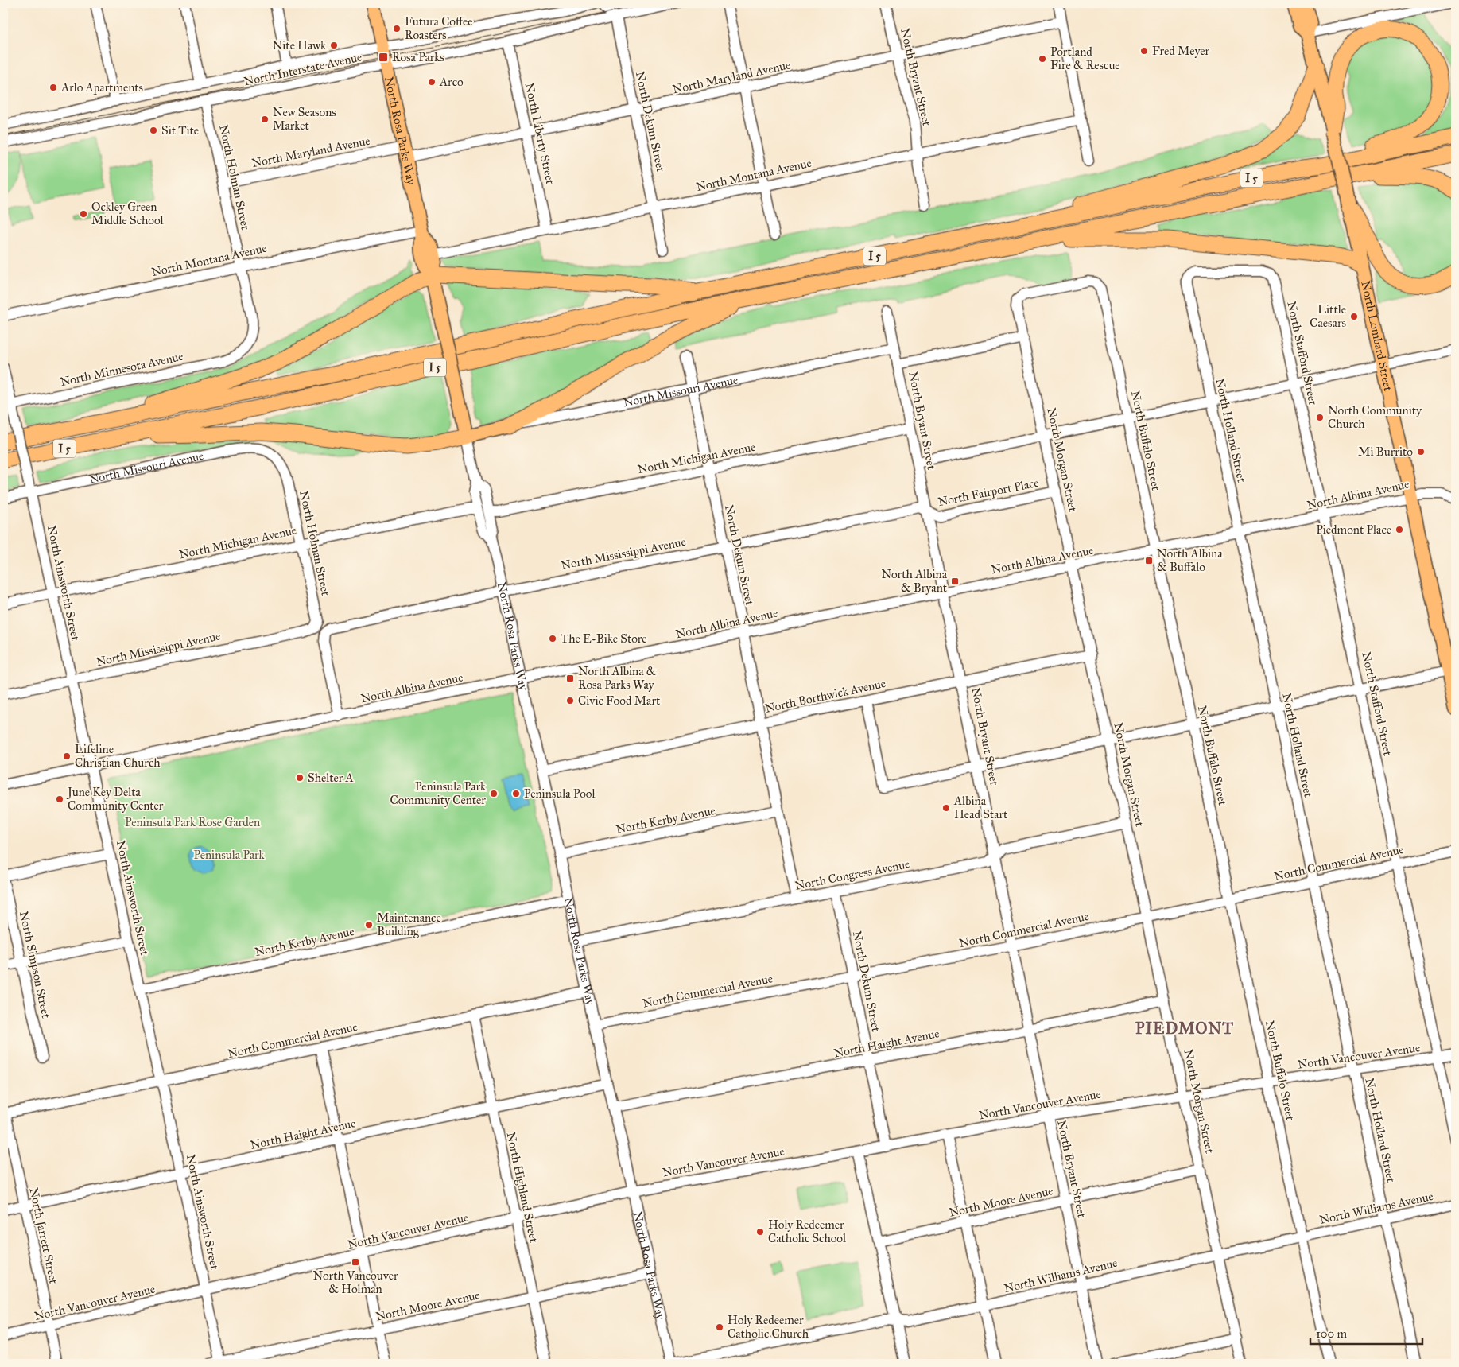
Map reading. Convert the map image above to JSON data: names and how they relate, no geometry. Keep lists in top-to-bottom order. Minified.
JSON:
{"streets":{"highway":["I 5"],"main road":["North Rosa Parks Way","North Lombard Street","North Missouri Avenue"],"street":["North Interstate Avenue","North Maryland Avenue","North Bryant Street","North Dekum Street","North Liberty Street","North Montana Avenue","North Holman Street","North Stafford Street","North Minnesota Avenue","North Holland Street","North Buffalo Street","North Michigan Avenue","North Morgan Street","North Fairport Place","North Albina Avenue","North Mississippi Avenue","North Ainsworth Street","North Borthwick Avenue","North Kerby Avenue","North Commercial Avenue","North Congress Avenue","North Simpson Street","North Haight Avenue","North Vancouver Avenue","North Highland Street","North Moore Avenue","North Williams Avenue","North Jarrett Street"]},"crossings":[["North Interstate Avenue","North Dekum Street"],["North Interstate Avenue","North Rosa Parks Way"],["North Interstate Avenue","North Liberty Street"],["North Interstate Avenue","North Holman Street"],["North Maryland Avenue","North Bryant Street"],["North Maryland Avenue","North Dekum Street"],["North Maryland Avenue","North Rosa Parks Way"],["North Maryland Avenue","North Liberty Street"],["North Maryland Avenue","North Holman Street"],["North Bryant Street","North Montana Avenue"],["North Bryant Street","North Missouri Avenue"],["North Bryant Street","North Michigan Avenue"],["North Bryant Street","North Fairport Place"],["North Bryant Street","North Albina Avenue"],["North Bryant Street","North Mississippi Avenue"],["North Bryant Street","North Borthwick Avenue"],["North Bryant Street","North Commercial Avenue"],["North Bryant Street","North Congress Avenue"],["North Bryant Street","North Haight Avenue"],["North Bryant Street","North Vancouver Avenue"],["North Bryant Street","North Moore Avenue"],["North Bryant Street","North Williams Avenue"],["North Dekum Street","North Montana Avenue"],["North Dekum Street","North Missouri Avenue"],["North Dekum Street","North Michigan Avenue"],["North Dekum Street","North Albina Avenue"],["North Dekum Street","North Mississippi Avenue"],["North Dekum Street","North Borthwick Avenue"],["North Dekum Street","North Kerby Avenue"],["North Dekum Street","North Commercial Avenue"],["North Dekum Street","North Congress Avenue"],["North Dekum Street","North Haight Avenue"],["North Dekum Street","North Vancouver Avenue"],["North Rosa Parks Way","North Montana Avenue"],["North Rosa Parks Way","North Missouri Avenue"],["North Rosa Parks Way","North Michigan Avenue"],["North Rosa Parks Way","North Albina Avenue"],["North Rosa Parks Way","North Mississippi Avenue"],["North Rosa Parks Way","North Borthwick Avenue"],["North Rosa Parks Way","North Kerby Avenue"],["North Rosa Parks Way","North Commercial Avenue"],["North Rosa Parks Way","North Congress Avenue"],["North Rosa Parks Way","North Haight Avenue"],["North Rosa Parks Way","North Vancouver Avenue"],["North Rosa Parks Way","North Moore Avenue"],["North Rosa Parks Way","North Williams Avenue"],["North Liberty Street","North Montana Avenue"],["North Montana Avenue","North Holman Street"],["North Holman Street","North Minnesota Avenue"],["North Holman Street","North Missouri Avenue"],["North Holman Street","North Michigan Avenue"],["North Holman Street","North Albina Avenue"],["North Holman Street","North Mississippi Avenue"],["North Lombard Street","North Albina Avenue"],["North Stafford Street","North Holland Street"],["North Stafford Street","North Albina Avenue"],["North Stafford Street","North Commercial Avenue"],["North Stafford Street","North Vancouver Avenue"],["North Minnesota Avenue","North Ainsworth Street"],["North Missouri Avenue","North Ainsworth Street"],["North Holland Street","North Albina Avenue"],["North Holland Street","North Commercial Avenue"],["North Holland Street","North Vancouver Avenue"],["North Holland Street","North Williams Avenue"],["North Buffalo Street","North Morgan Street"],["North Buffalo Street","North Albina Avenue"],["North Buffalo Street","North Commercial Avenue"],["North Buffalo Street","North Vancouver Avenue"],["North Buffalo Street","North Williams Avenue"],["North Michigan Avenue","North Ainsworth Street"],["North Morgan Street","North Fairport Place"],["North Morgan Street","North Albina Avenue"],["North Morgan Street","North Borthwick Avenue"],["North Morgan Street","North Commercial Avenue"],["North Morgan Street","North Congress Avenue"],["North Morgan Street","North Haight Avenue"],["North Morgan Street","North Vancouver Avenue"],["North Morgan Street","North Moore Avenue"],["North Morgan Street","North Williams Avenue"],["North Fairport Place","North Mississippi Avenue"],["North Albina Avenue","North Ainsworth Street"],["North Mississippi Avenue","North Ainsworth Street"],["North Ainsworth Street","North Kerby Avenue"],["North Ainsworth Street","North Commercial Avenue"],["North Ainsworth Street","North Haight Avenue"],["North Ainsworth Street","North Vancouver Avenue"],["North Ainsworth Street","North Moore Avenue"],["North Commercial Avenue","North Highland Street"],["North Commercial Avenue","North Jarrett Street"],["North Haight Avenue","North Highland Street"],["North Haight Avenue","North Jarrett Street"],["North Vancouver Avenue","North Highland Street"],["North Vancouver Avenue","North Jarrett Street"],["North Highland Street","North Moore Avenue"]],"districts":["PIEDMONT"],"parks":["Peninsula Park Rose Garden","Peninsula Park"],"places":{"other":["Futura Coffee Roasters","Nite Hawk","Fred Meyer","Portland Fire & Rescue","Arco","Arlo Apartments","New Seasons Market","Sit Tite","Ockley Green Middle School","Little Caesars","North Community Church","Mi Burrito","Piedmont Place","The E-Bike Store","Civic Food Mart","Lifeline Christian Church","Shelter A","Peninsula Park Community Center","Peninsula Pool","June Key Delta Community Center","Albina Head Start","Maintenance Building","Holy Redeemer Catholic School","Holy Redeemer Catholic Church"],"transit":["Rosa Parks","North Albina & Buffalo","North Albina & Bryant","North Albina & Rosa Parks Way","North Vancouver & Holman"]},"scale_bar":"100 m"}
